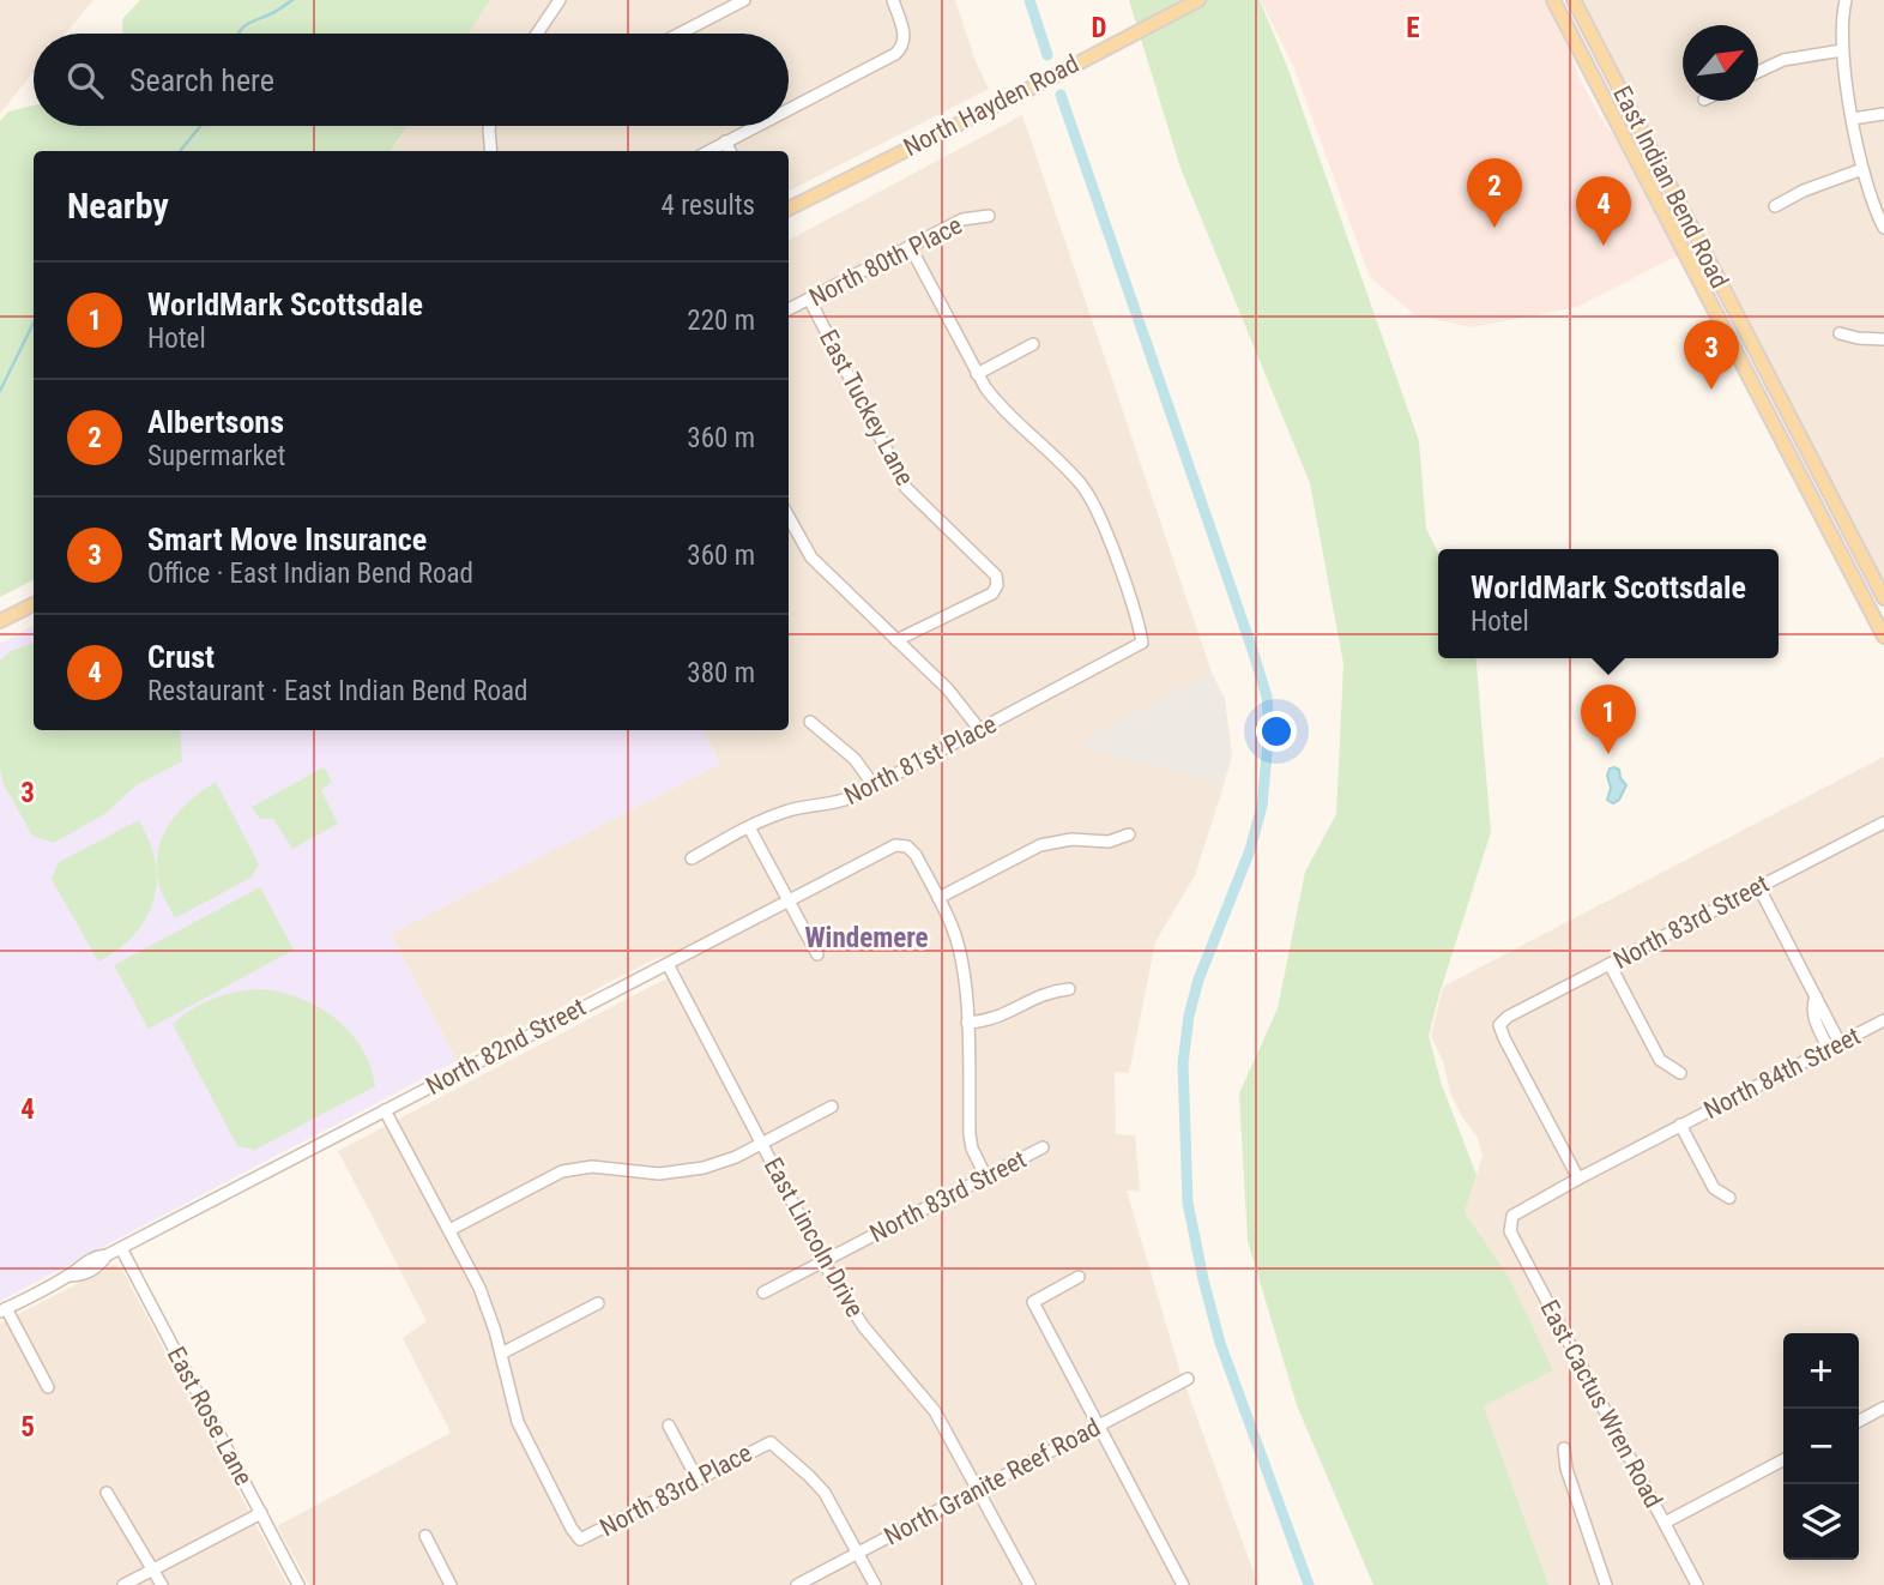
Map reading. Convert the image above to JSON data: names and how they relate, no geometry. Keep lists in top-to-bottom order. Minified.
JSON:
{"streets":{"main road":["North Hayden Road","East Indian Bend Road"],"street":["North 80th Place","East Tuckey Lane","North 81st Place","North 83rd Street","North 82nd Street","North 84th Street","East Lincoln Drive","East Cactus Wren Road","East Rose Lane","North Granite Reef Road","North 83rd Place"]},"crossings":[["North 80th Place","East Tuckey Lane"],["North 83rd Street","East Lincoln Drive"],["North 83rd Street","East Cactus Wren Road"],["North 82nd Street","East Lincoln Drive"],["North 82nd Street","East Rose Lane"],["East Lincoln Drive","North Granite Reef Road"],["North Granite Reef Road","North 83rd Place"]],"districts":["Windemere"],"north":"top right","page":{"search":"Search here","heading":["Nearby","4 results"],"pins":["2","4","3","1"],"list":[{"mark":"1","name":"WorldMark Scottsdale","note":"Hotel","value":"220 m"},{"mark":"2","name":"Albertsons","note":"Supermarket","value":"360 m"},{"mark":"3","name":"Smart Move Insurance","note":"Office · East Indian Bend Road","value":"360 m"},{"mark":"4","name":"Crust","note":"Restaurant · East Indian Bend Road","value":"380 m"}],"popup":["WorldMark Scottsdale","Hotel"],"map_buttons":["+","−"]},"grid":{"columns":["D","E"],"rows":["3","4","5"]}}
